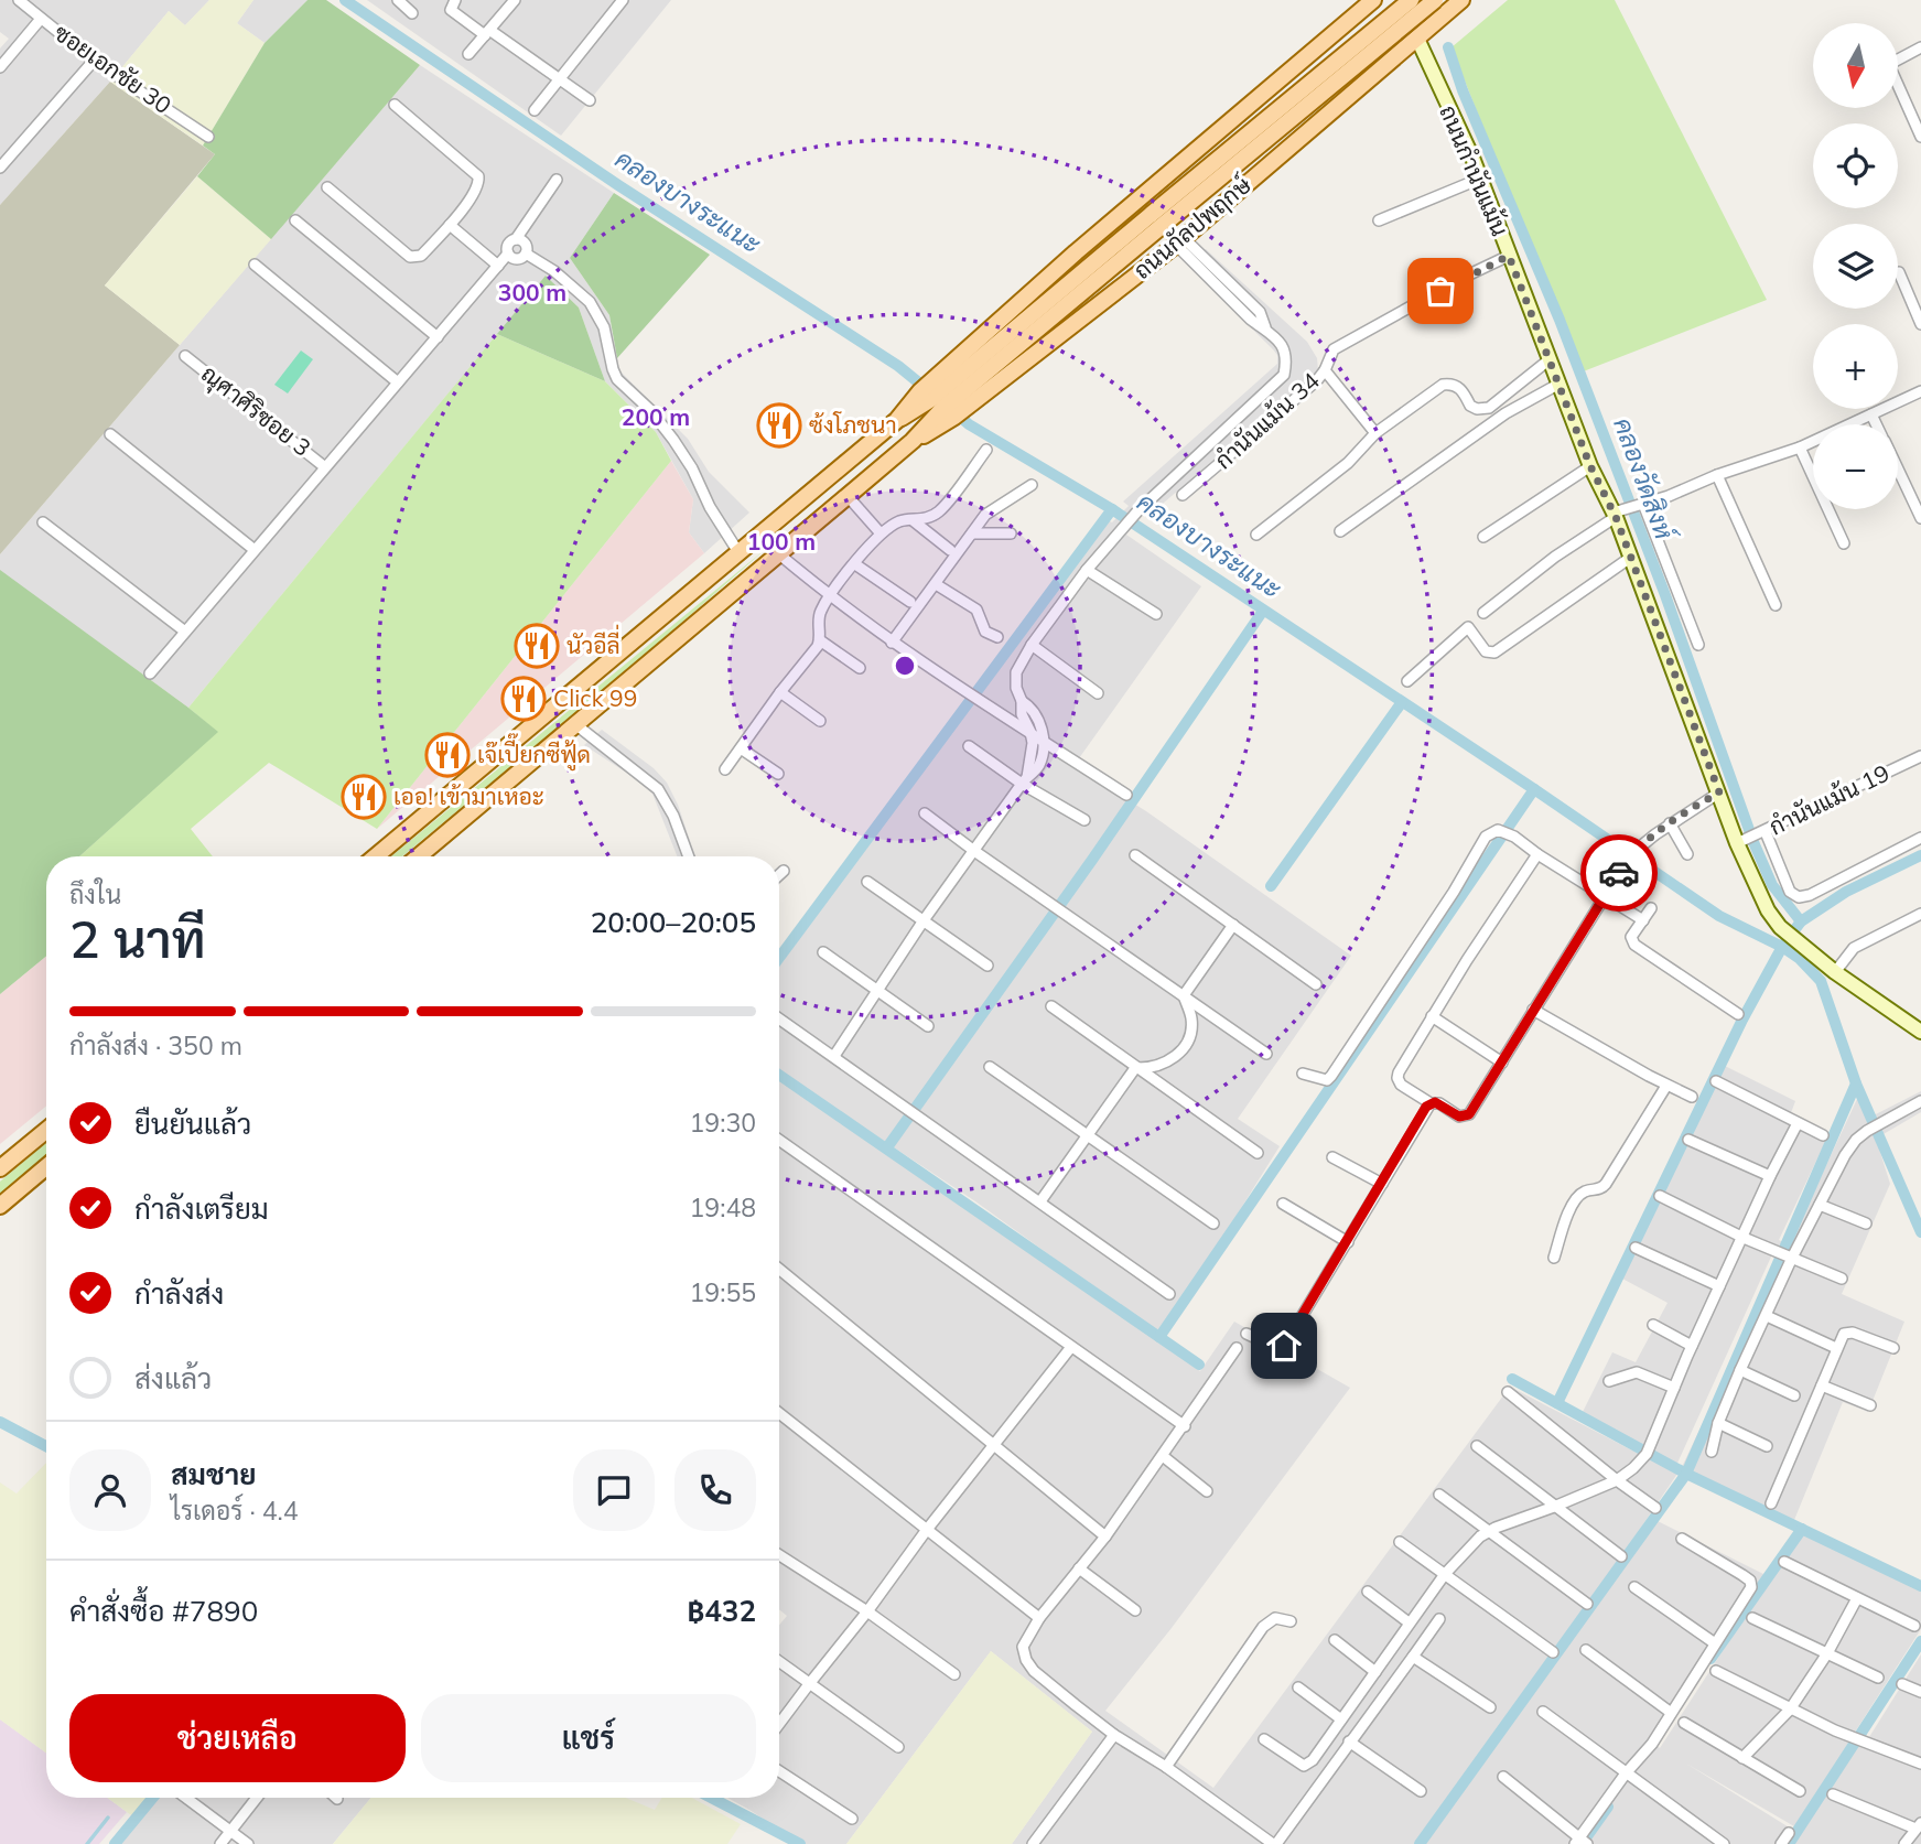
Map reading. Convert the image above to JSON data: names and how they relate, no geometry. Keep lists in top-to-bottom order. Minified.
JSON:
{"streets":{"main road":["ถนนกัลปพฤกษ์"],"street":["ซอยเอกชัย 30","ถนนกำนันแม้น","ณุศาศิริซอย 3","กำนันแม้น 34","กำนันแม้น 19"]},"crossings":[["ถนนกำนันแม้น","ถนนกัลปพฤกษ์"],["ถนนกำนันแม้น","กำนันแม้น 34"],["ถนนกำนันแม้น","กำนันแม้น 19"]],"water":["คลองบางระแนะ","คลองวัดสิงห์"],"places":{"restaurant":["ซ้งโภชนา","นัวอีลี่","Click 99","เจ๊เปี๊ยกซีฟู้ด","เออ! เข้ามาเหอะ"]},"north":"bottom","page":{"map_buttons":["+","−"],"heading":["2 นาที","ถึงใน","20:00–20:05"],"panel":["สมชาย","ไรเดอร์ · 4.4","คำสั่งซื้อ #7890","฿432"],"bar":"กำลังส่ง · 350 m","list":[["ยืนยันแล้ว","19:30"],["กำลังเตรียม","19:48"],["กำลังส่ง","19:55"],"ส่งแล้ว"],"buttons":["ช่วยเหลือ","แชร์"]},"rings":["300 m","200 m","100 m"]}
